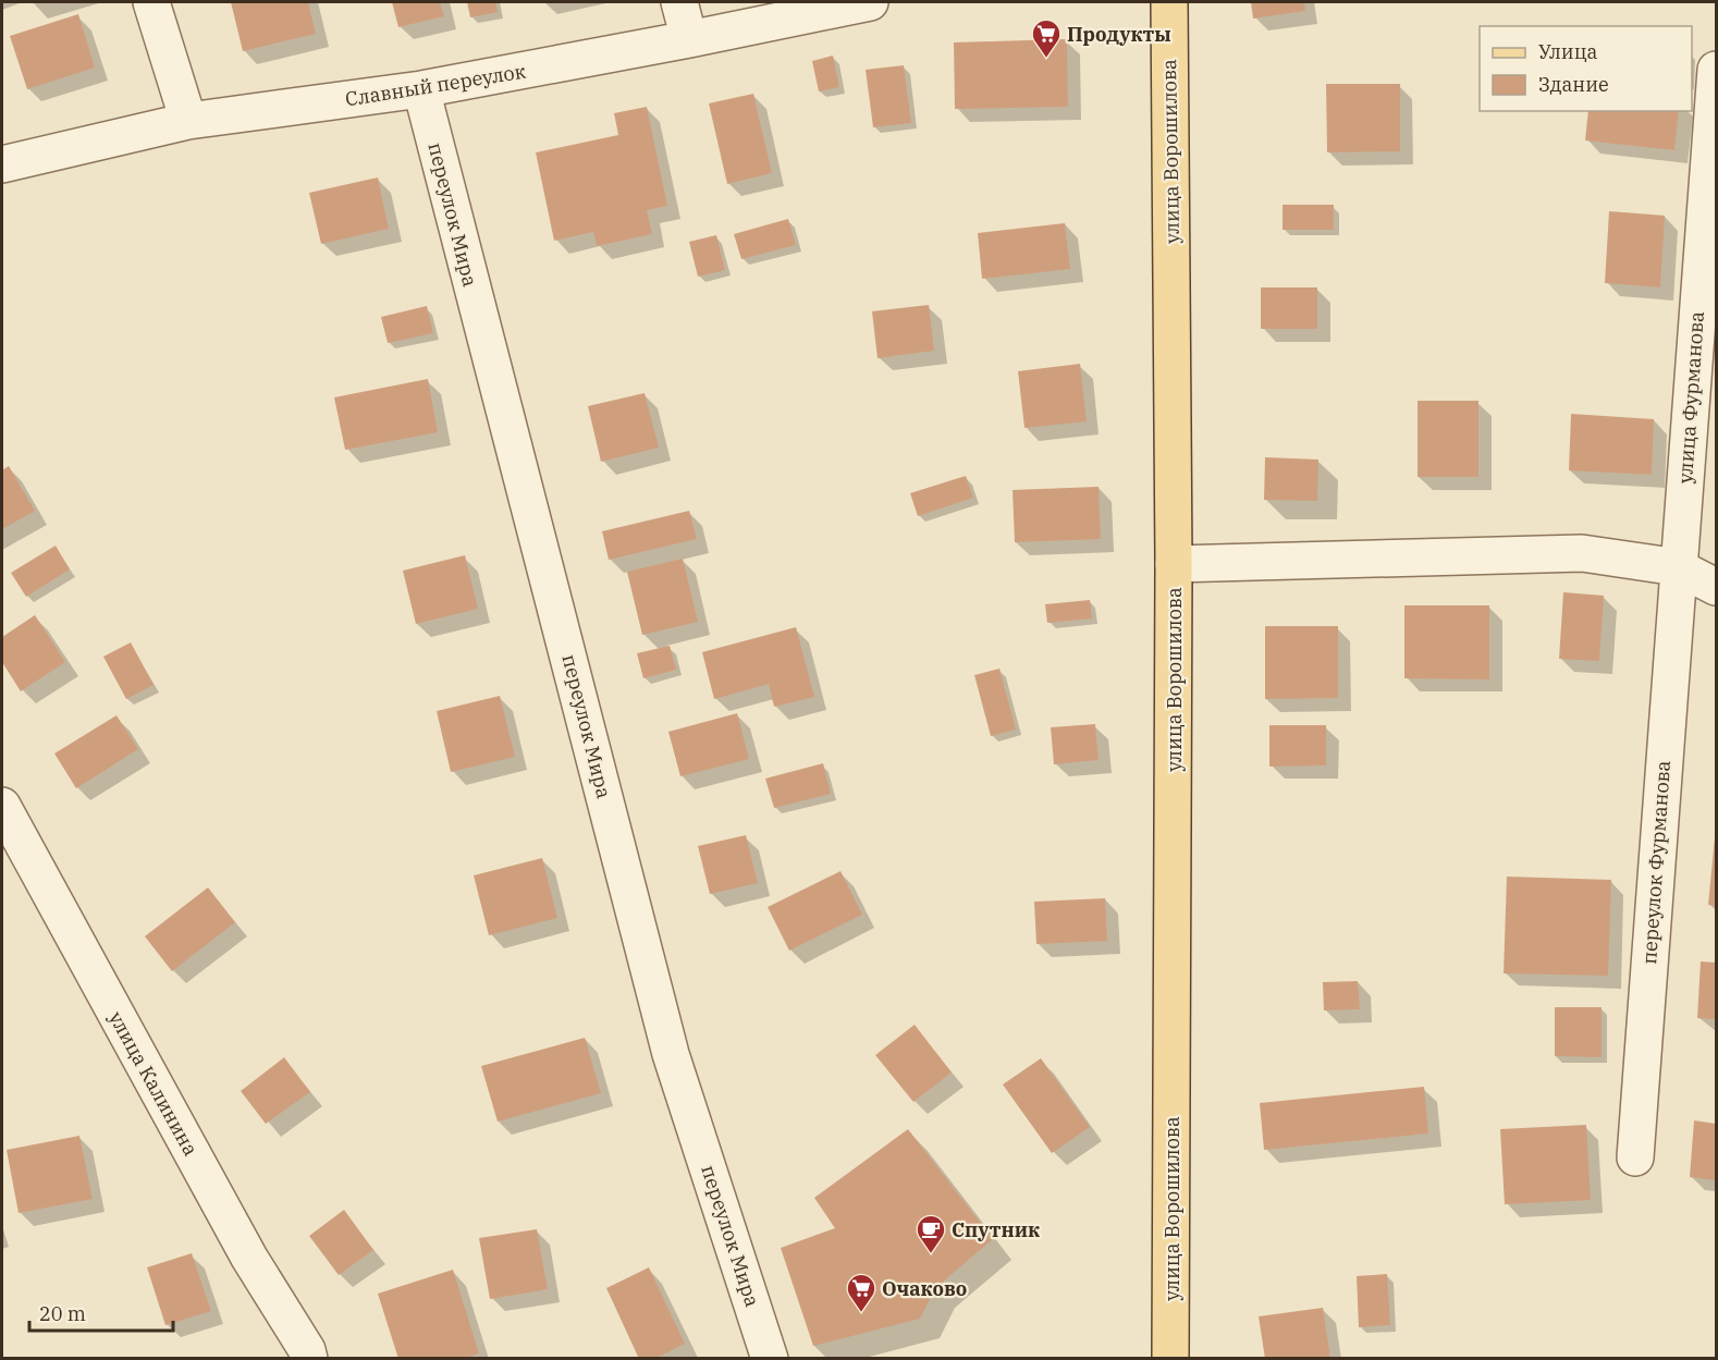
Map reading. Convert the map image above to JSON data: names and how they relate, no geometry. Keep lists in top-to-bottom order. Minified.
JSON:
{"streets":{"main road":["улица Ворошилова"],"street":["Славный переулок","переулок Мира","улица Фурманова","переулок Фурманова","улица Калинина"]},"crossings":[["Славный переулок","переулок Мира"],["улица Фурманова","переулок Фурманова"]],"places":{"supermarket":["Продукты","Очаково"],"cafe":["Спутник"]},"legend":["Улица","Здание"],"scale_bar":"20 m"}
